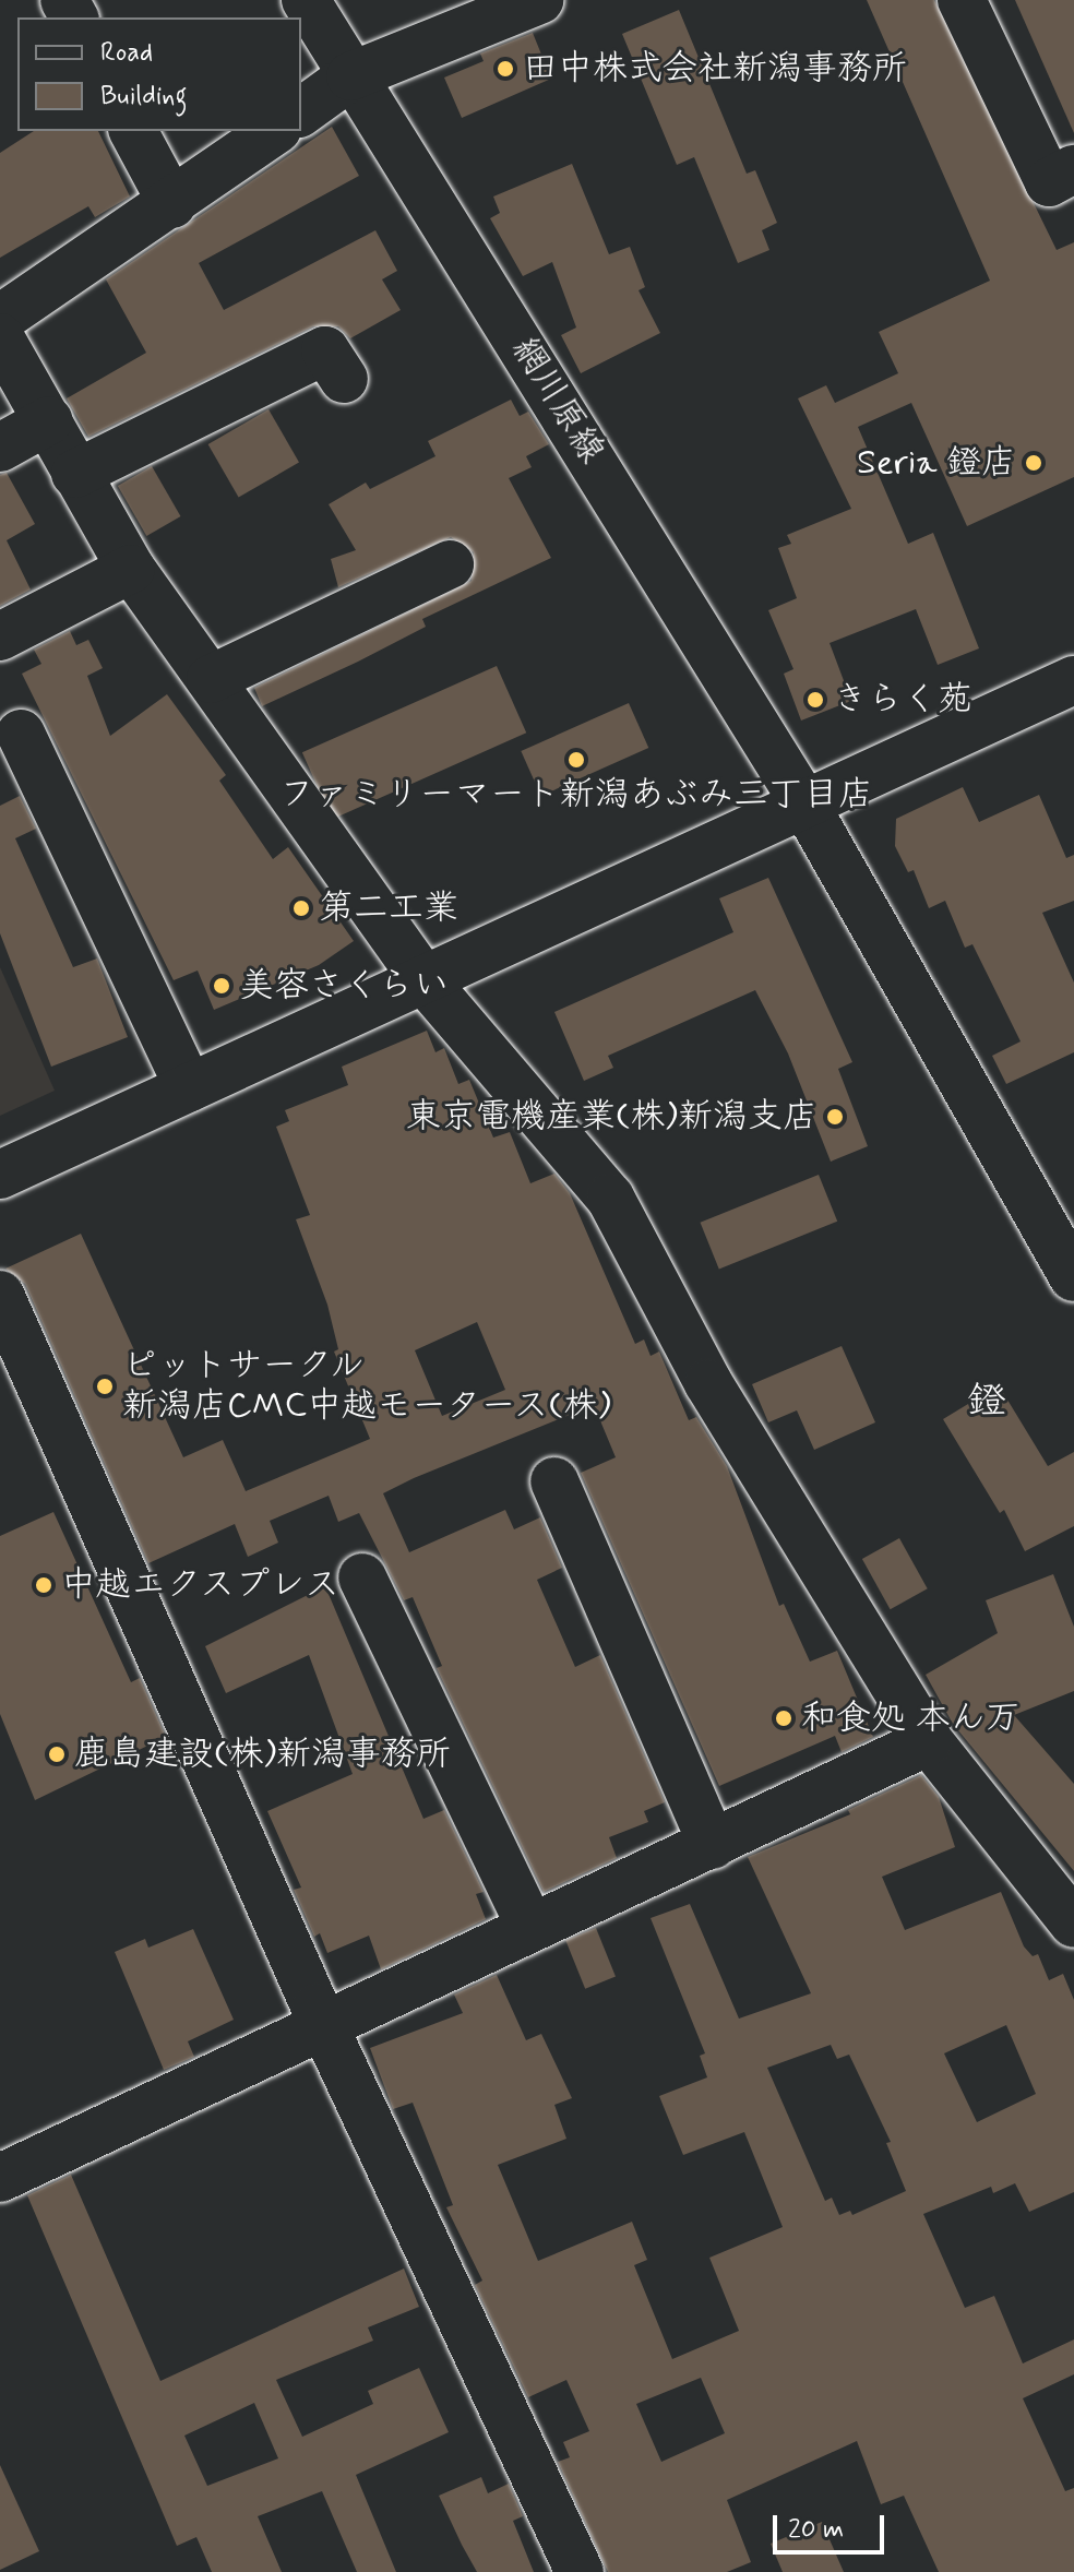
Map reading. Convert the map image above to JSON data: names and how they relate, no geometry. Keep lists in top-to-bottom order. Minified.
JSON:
{"streets":{"street":["網川原線"]},"districts":["鐙"],"places":["田中株式会社新潟事務所","Seria 鐙店","きらく苑","ファミリーマート新潟あぶみ三丁目店","第二工業","美容さくらい","東京電機産業(株)新潟支店","ピットサークル 新潟店CMC中越モータース(株)","中越エクスプレス","和食処 本ん万","鹿島建設(株)新潟事務所"],"legend":["Road","Building"],"scale_bar":"20 m"}
